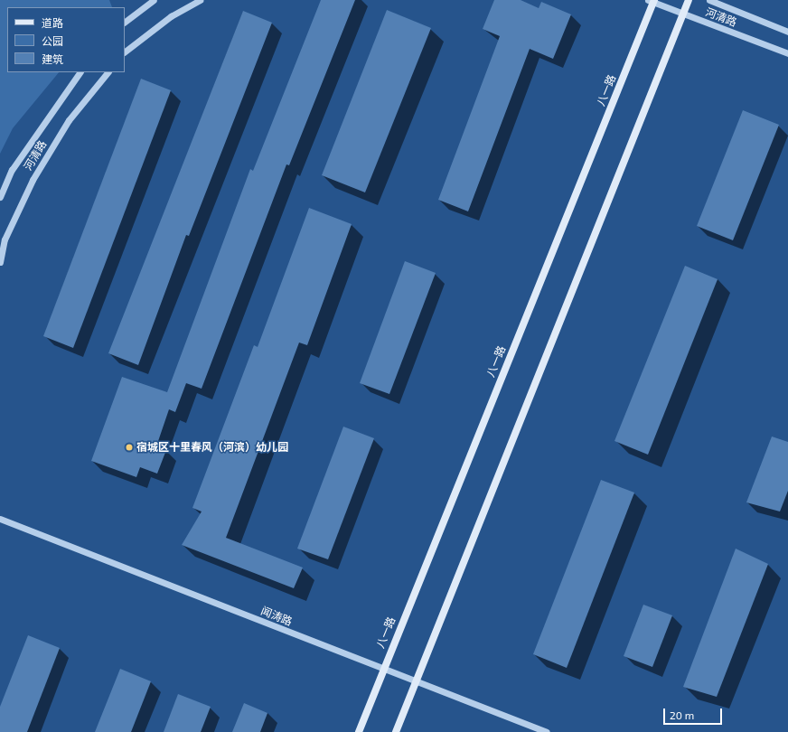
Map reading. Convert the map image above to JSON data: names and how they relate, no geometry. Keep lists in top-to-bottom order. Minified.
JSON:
{"streets":{"main road":["八一路"],"street":["河清路","闻涛路"]},"crossings":[["河清路","八一路"],["八一路","闻涛路"]],"places":["宿城区十里春风（河滨）幼儿园"],"legend":["道路","公园","建筑"],"scale_bar":"20 m"}
